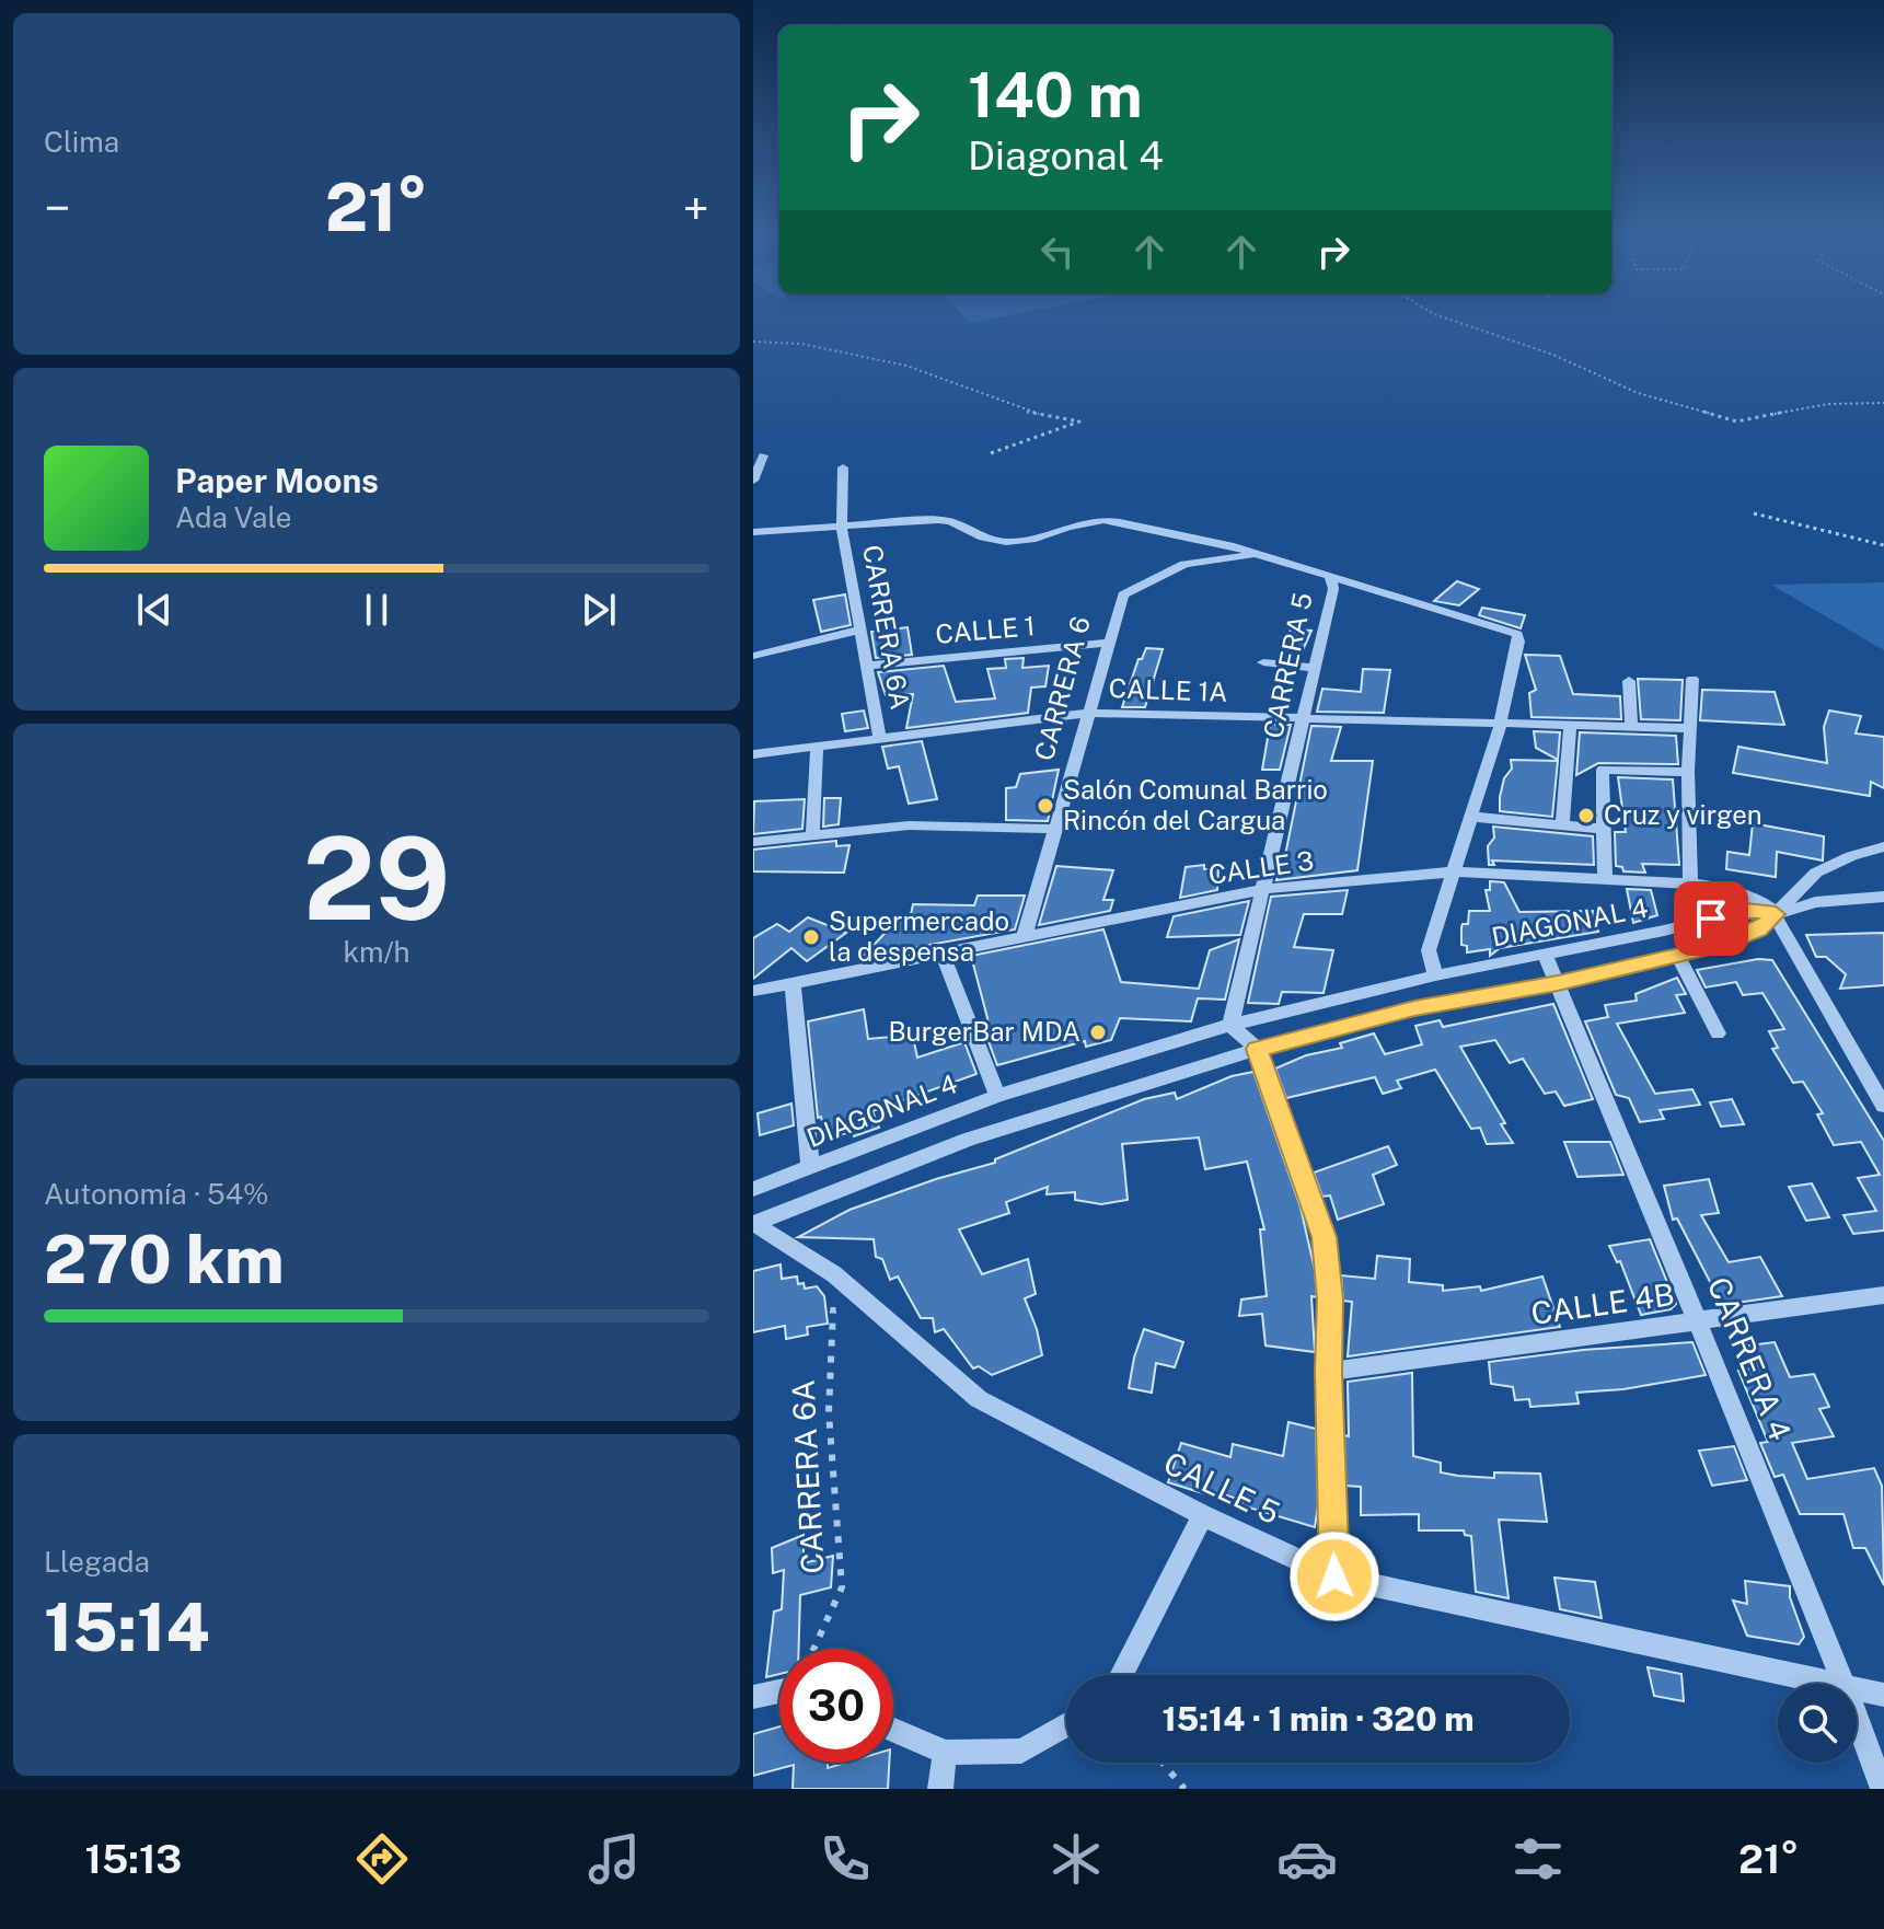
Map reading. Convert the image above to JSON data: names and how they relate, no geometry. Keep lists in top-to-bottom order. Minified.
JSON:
{"streets":{"street":["CARRERA 6A","CALLE 1","CARRERA 5","CARRERA 6","CALLE 1A","CALLE 3","DIAGONAL 4","CALLE 4B","CARRERA 4","CALLE 5"]},"crossings":[["CARRERA 6A","CALLE 1"],["CARRERA 6A","CALLE 1A"],["CARRERA 6A","CALLE 5"],["CALLE 1","CARRERA 6"],["CARRERA 5","CALLE 1A"],["CARRERA 5","CALLE 3"],["CARRERA 5","DIAGONAL 4"],["CARRERA 6","CALLE 1A"],["CARRERA 6","CALLE 3"],["CALLE 3","DIAGONAL 4"],["DIAGONAL 4","CARRERA 4"],["DIAGONAL 4","CALLE 5"],["CALLE 4B","CARRERA 4"]],"places":["Salón Comunal Barrio Rincón del Cargua","Cruz y virgen","Supermercado la despensa","BurgerBar MDA"],"page":{"tile":["Clima",["29","km/h"],["Autonomía · 54%","270 km"],["Llegada","15:14"]],"turn":["140 m","Diagonal 4"],"heat":["−","21°","+"],"song":["Paper Moons","Ada Vale"],"limit":"30","trip":"15:14 · 1 min · 320 m","tabs":["15:13","21°"]}}
